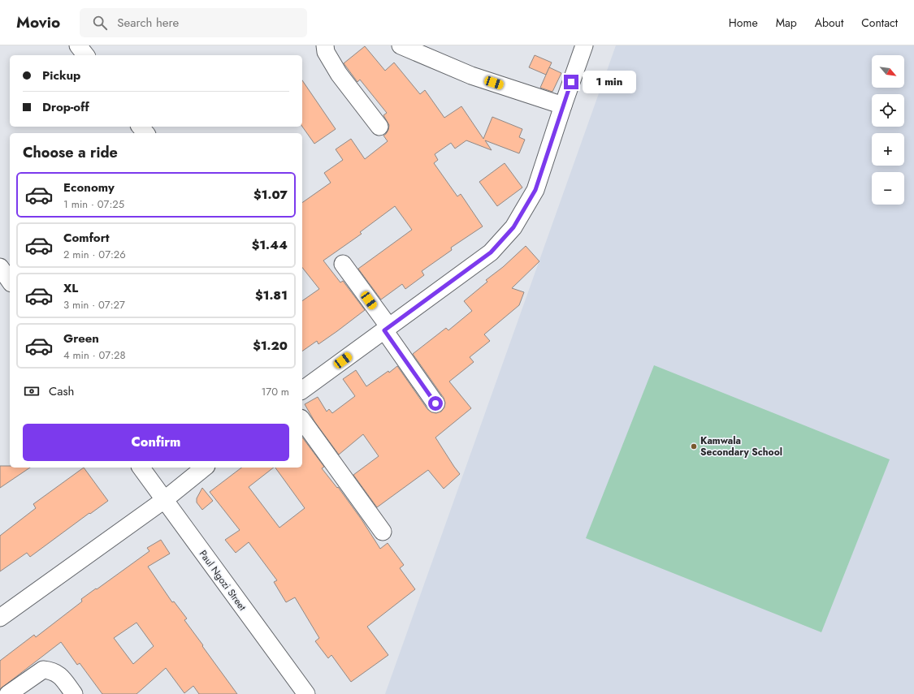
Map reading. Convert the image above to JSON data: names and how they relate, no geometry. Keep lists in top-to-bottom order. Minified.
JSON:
{"streets":{"street":["Paul Ngozi Street"]},"places":["Kamwala Secondary School"],"north":"bottom right","page":{"header":"Movio","search":"Search here","nav":["Home","Map","About","Contact"],"map_buttons":["+","−"],"banner":["Pickup","Drop-off"],"bubble":"1 min","heading":"Choose a ride","list":[{"name":"Economy","note":"1 min · 07:25","value":"$1.07"},{"name":"Comfort","note":"2 min · 07:26","value":"$1.44"},{"name":"XL","note":"3 min · 07:27","value":"$1.81"},{"name":"Green","note":"4 min · 07:28","value":"$1.20"}],"pay":["Cash","170 m"],"buttons":"Confirm"}}
